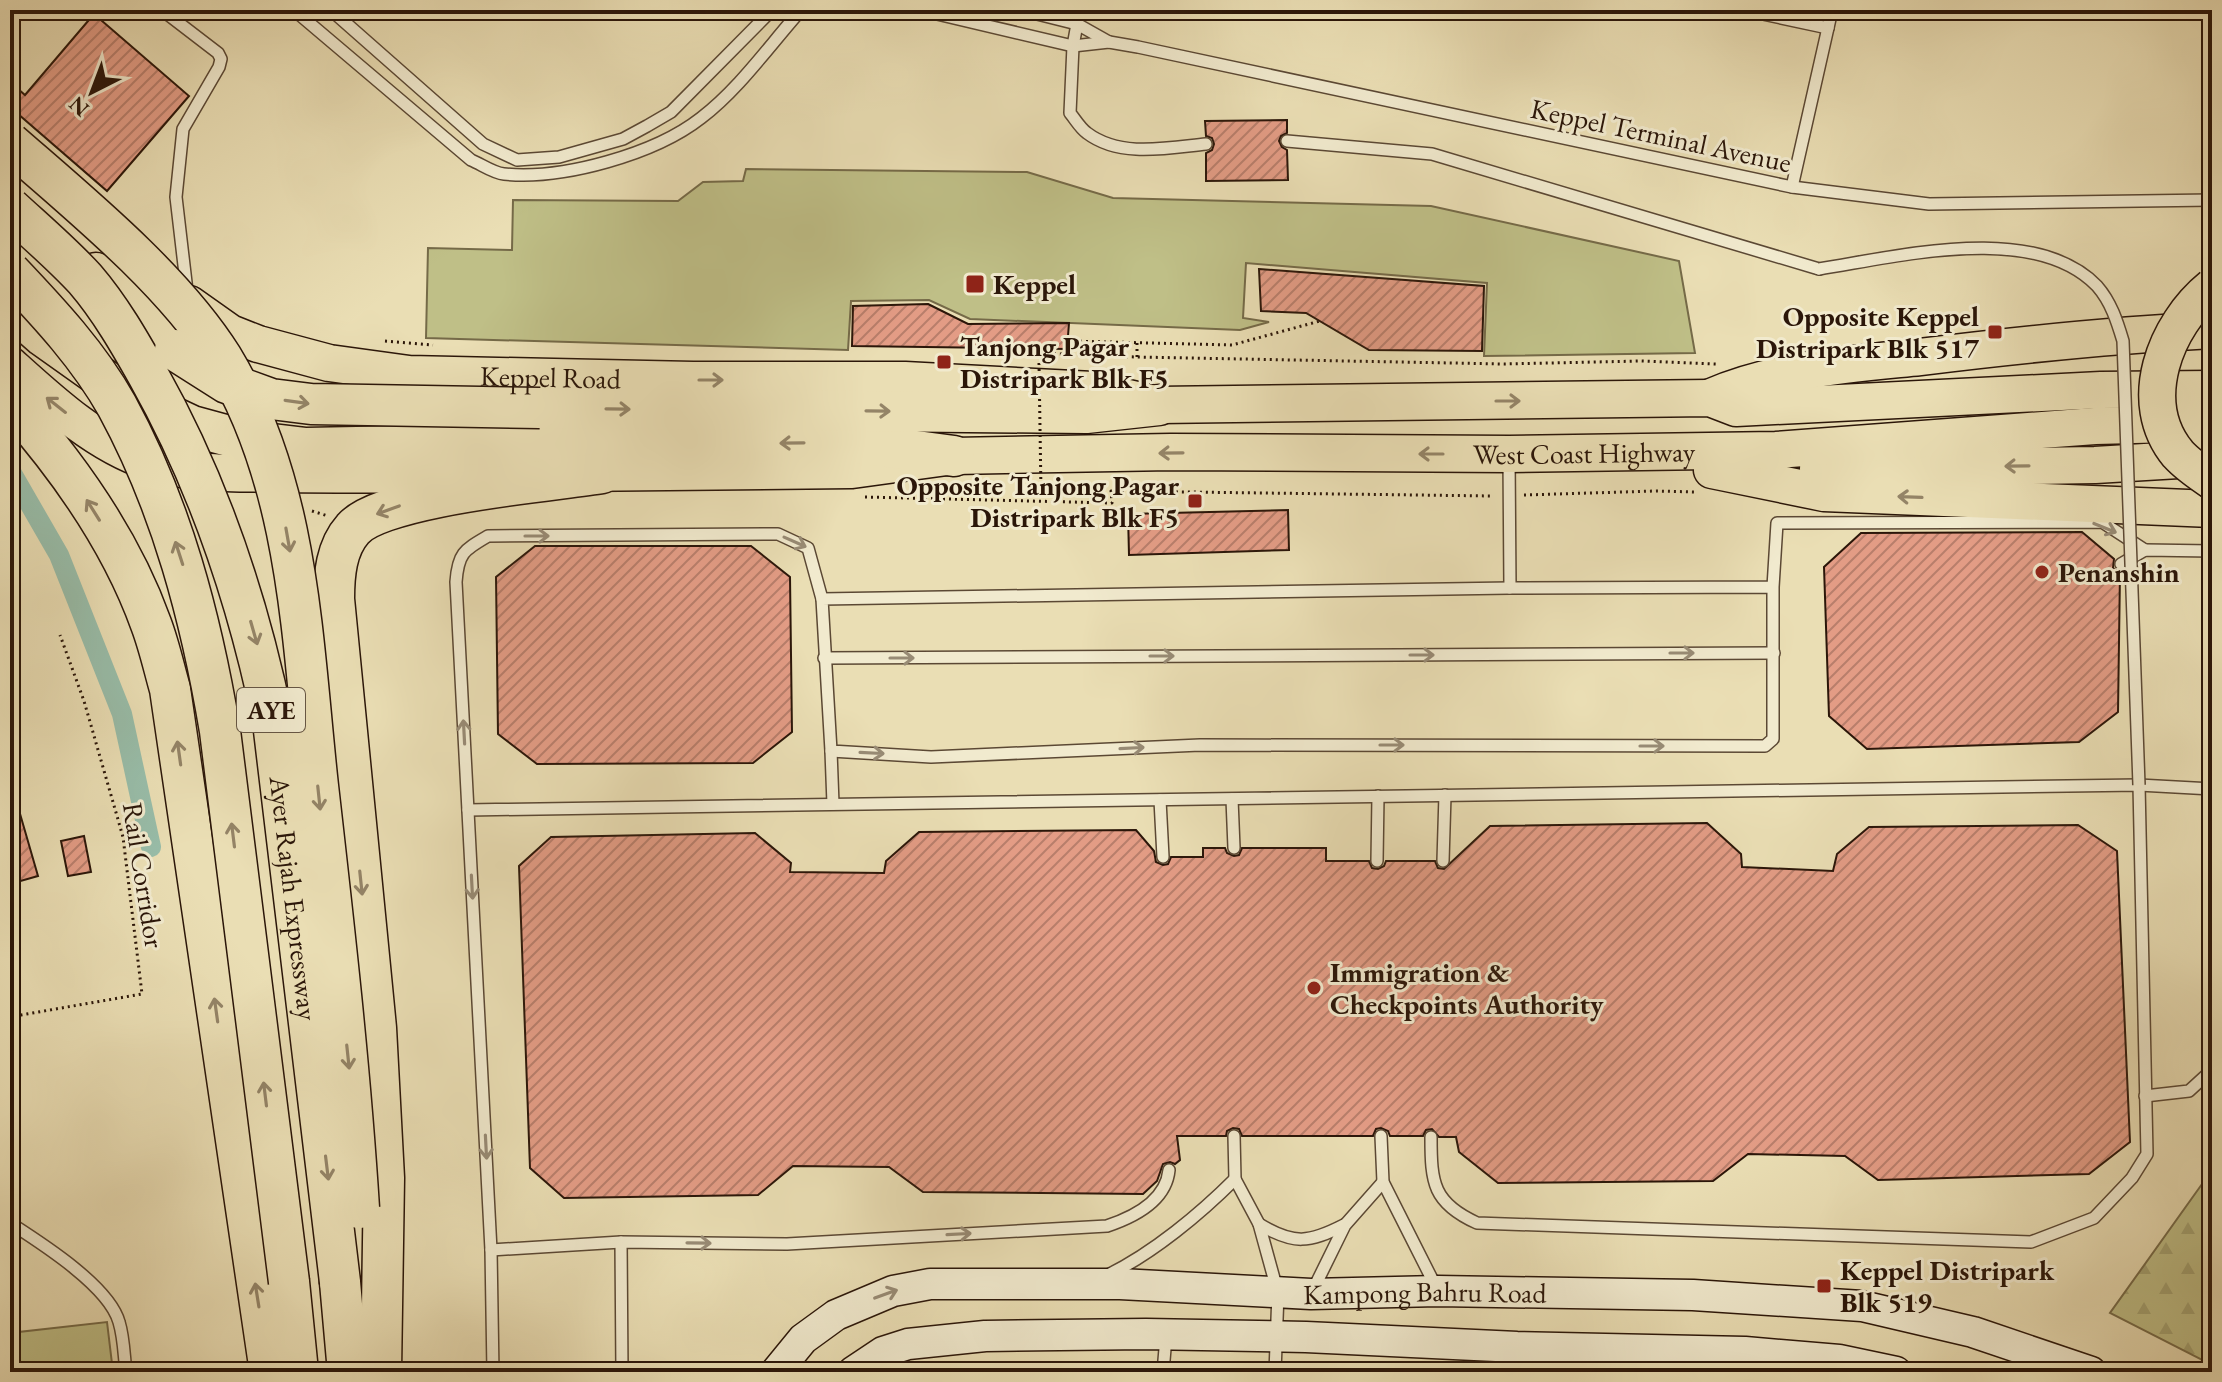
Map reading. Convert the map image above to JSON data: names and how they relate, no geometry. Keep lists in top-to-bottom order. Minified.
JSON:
{"streets":{"highway":["Keppel Road","West Coast Highway","AYE","Ayer Rajah Expressway"],"main road":["Kampong Bahru Road"],"lane":["Keppel Terminal Avenue"],"path":["Rail Corridor"]},"crossings":[["Keppel Road","West Coast Highway"]],"places":{"transit":["Keppel","Opposite Keppel Distripark Blk 517","Tanjong Pagar Distripark Blk F5","Opposite Tanjong Pagar Distripark Blk F5","Keppel Distripark Blk 519"],"other":["Penanshin","Immigration & Checkpoints Authority"]},"north":"bottom left"}
